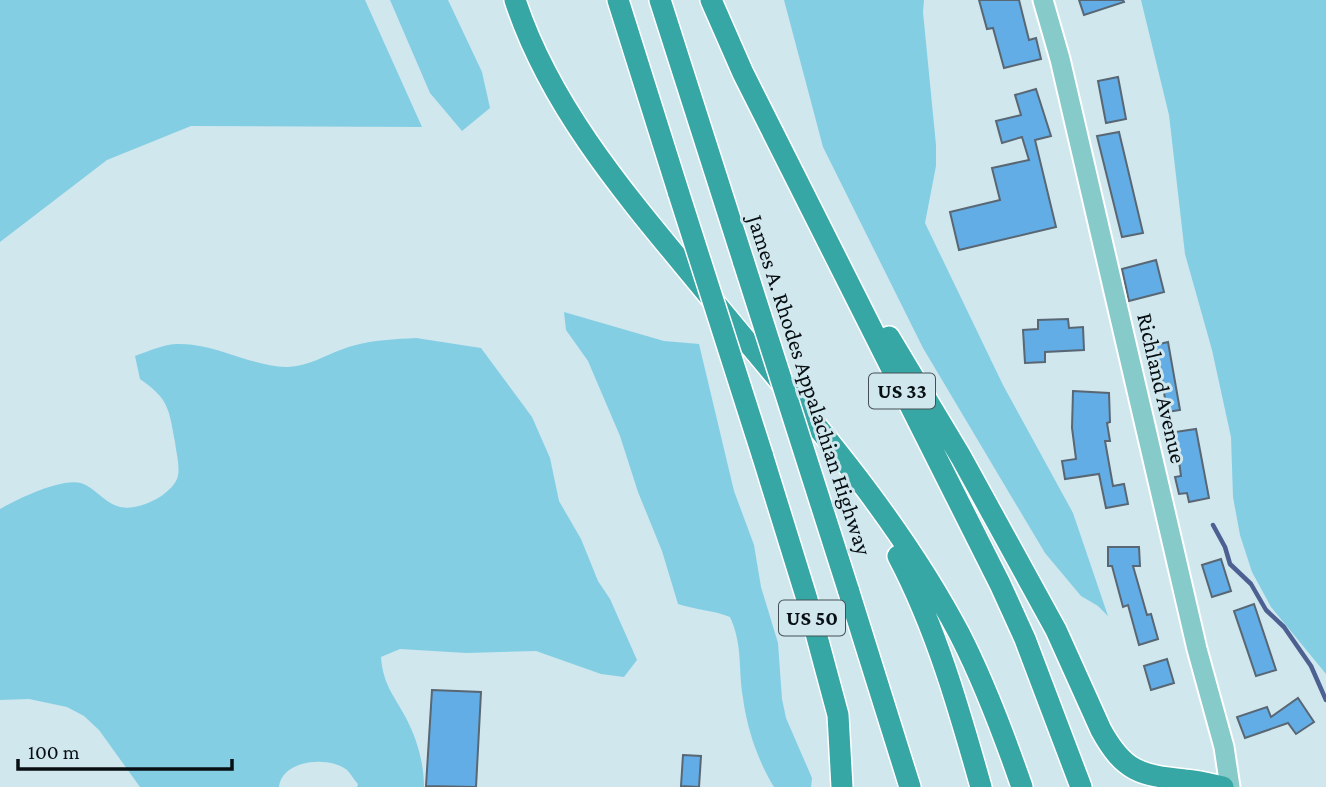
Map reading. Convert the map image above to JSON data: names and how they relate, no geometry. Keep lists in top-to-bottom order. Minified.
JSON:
{"streets":{"highway":["James A. Rhodes Appalachian Highway","US 33","US 50"],"main road":["Richland Avenue"]},"scale_bar":"100 m"}
